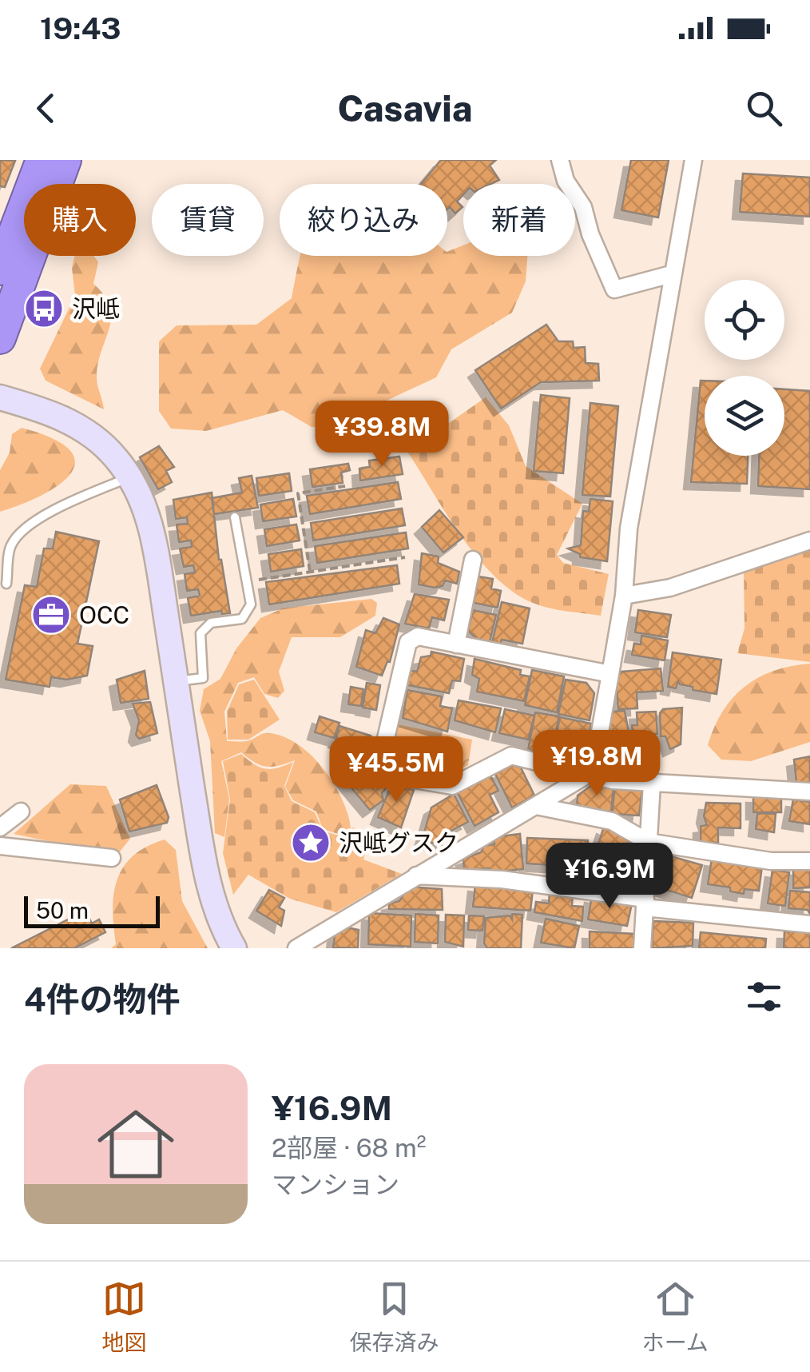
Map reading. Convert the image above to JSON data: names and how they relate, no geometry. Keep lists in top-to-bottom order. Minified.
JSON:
{"places":{"bus stop":["沢岻"],"office":["OCC"],"place":["沢岻グスク"]},"scale_bar":"50 m","page":{"status":"19:43","header":"Casavia","chip":["購入","賃貸","絞り込み","新着"],"price":["¥39.8M","¥19.8M","¥45.5M","¥16.9M"],"scale":"50 m","heading":"4件の物件","list":[{"name":"¥16.9M","note":"2部屋 · 68 m² · マンション"}],"tabs":["地図","保存済み","ホーム"]}}
